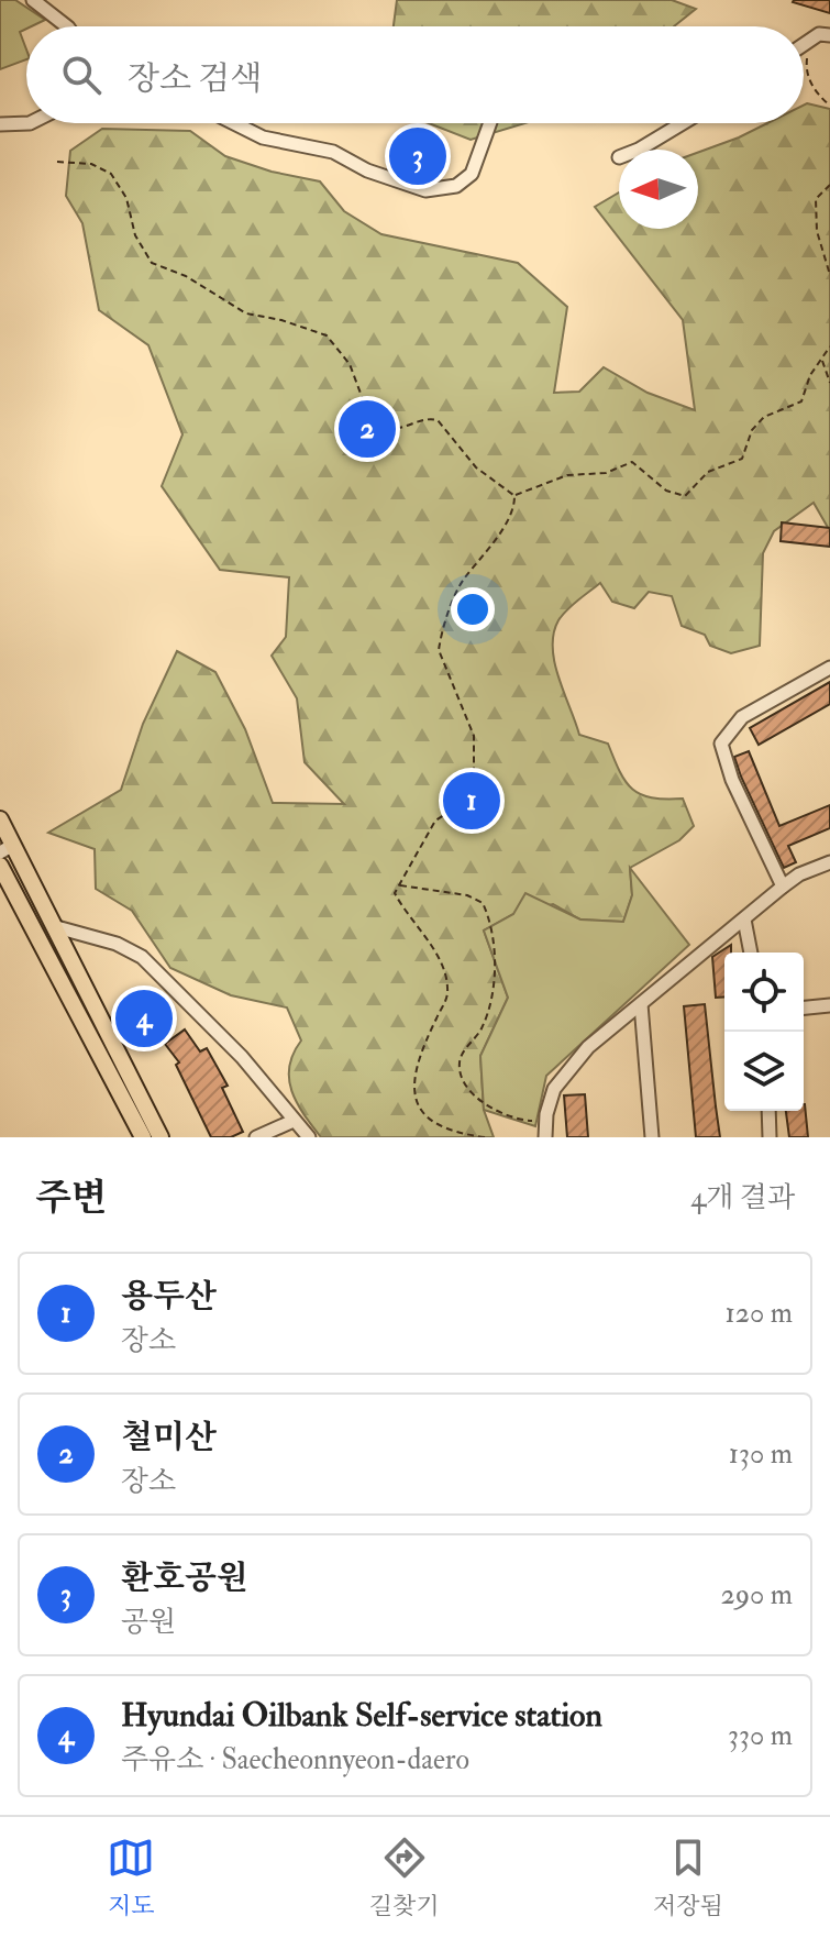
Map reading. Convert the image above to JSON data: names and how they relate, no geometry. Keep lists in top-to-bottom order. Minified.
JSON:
{"north":"left","page":{"search":"장소 검색","pins":["3","2","1","4"],"heading":["주변","4개 결과"],"list":[{"mark":"1","name":"용두산","note":"장소","value":"120 m"},{"mark":"2","name":"철미산","note":"장소","value":"130 m"},{"mark":"3","name":"환호공원","note":"공원","value":"290 m"},{"mark":"4","name":"Hyundai Oilbank Self-service station","note":"주유소 · Saecheonnyeon-daero","value":"330 m"}],"nav":["지도","길찾기","저장됨"]}}
